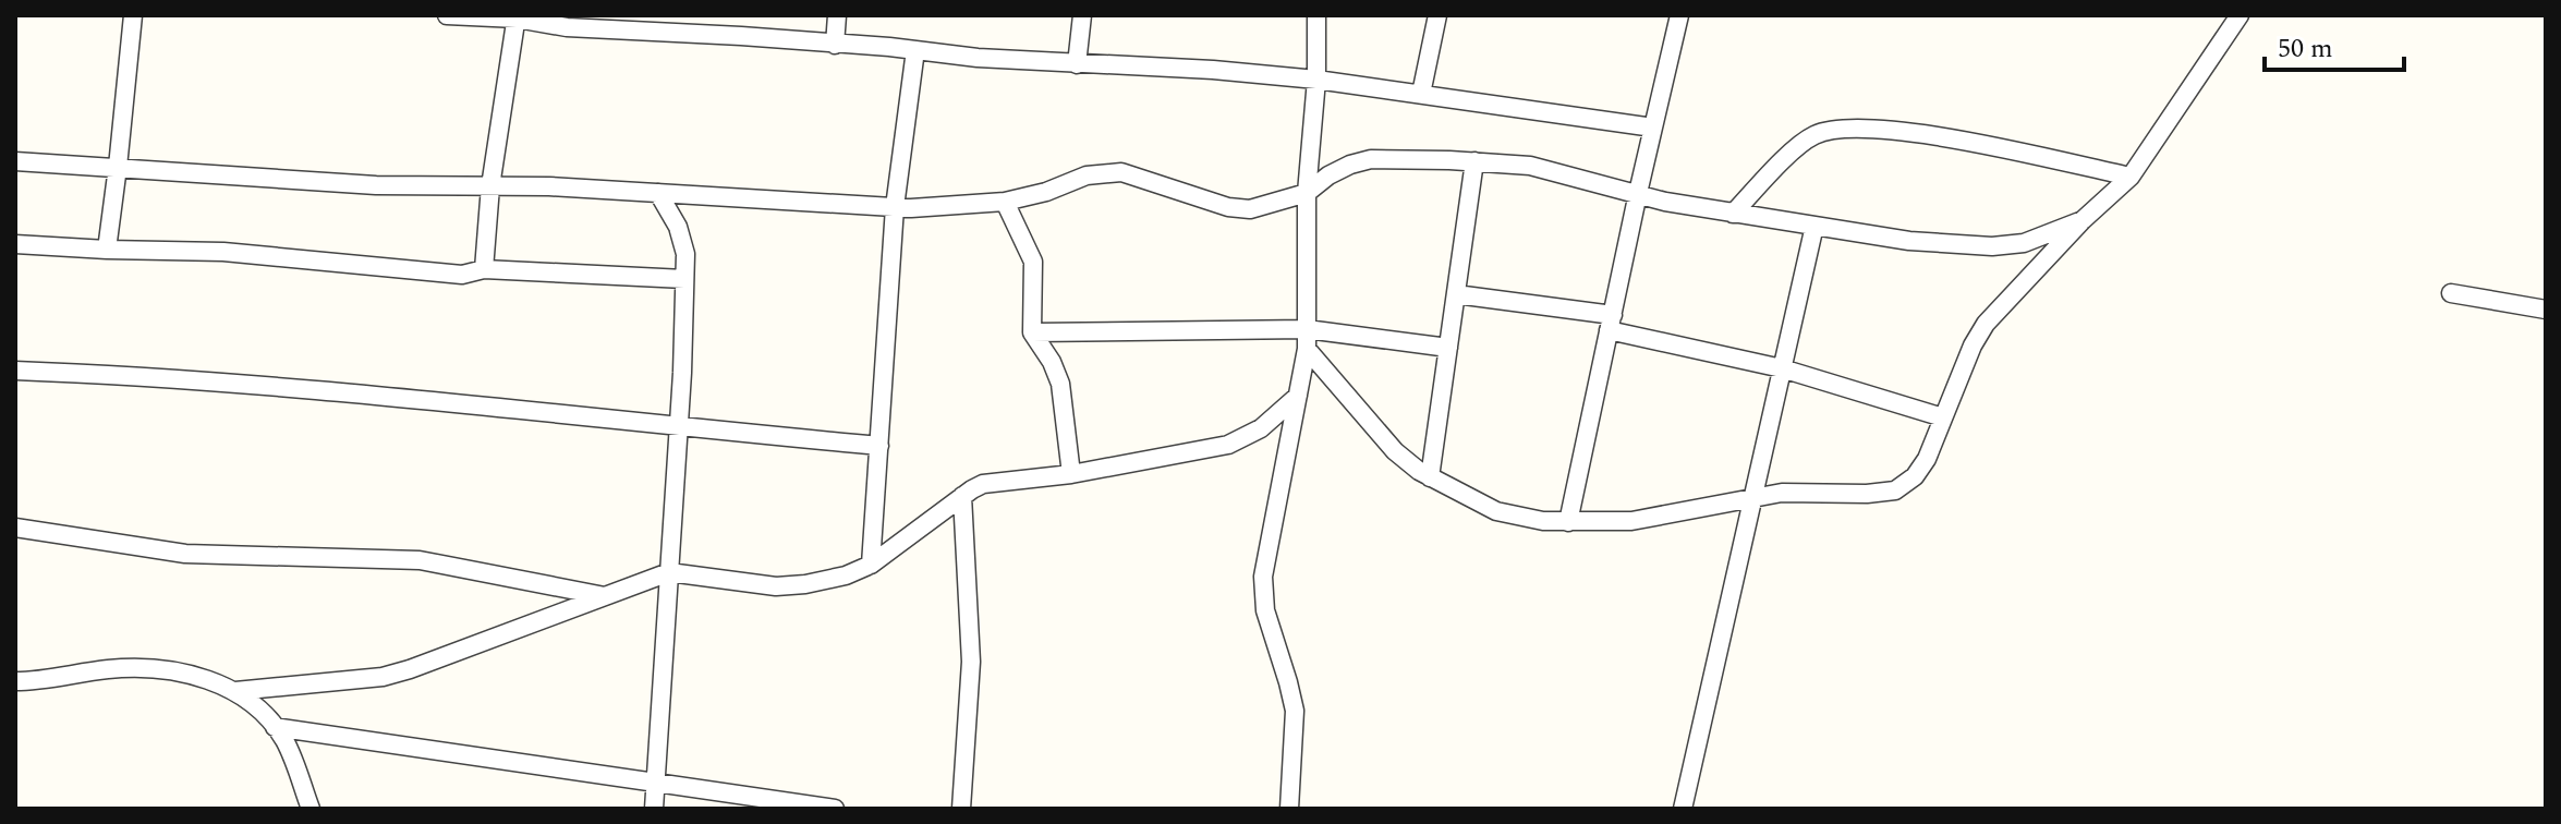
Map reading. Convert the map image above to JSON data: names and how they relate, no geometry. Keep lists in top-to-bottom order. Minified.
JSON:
{"scale_bar":"50 m"}
